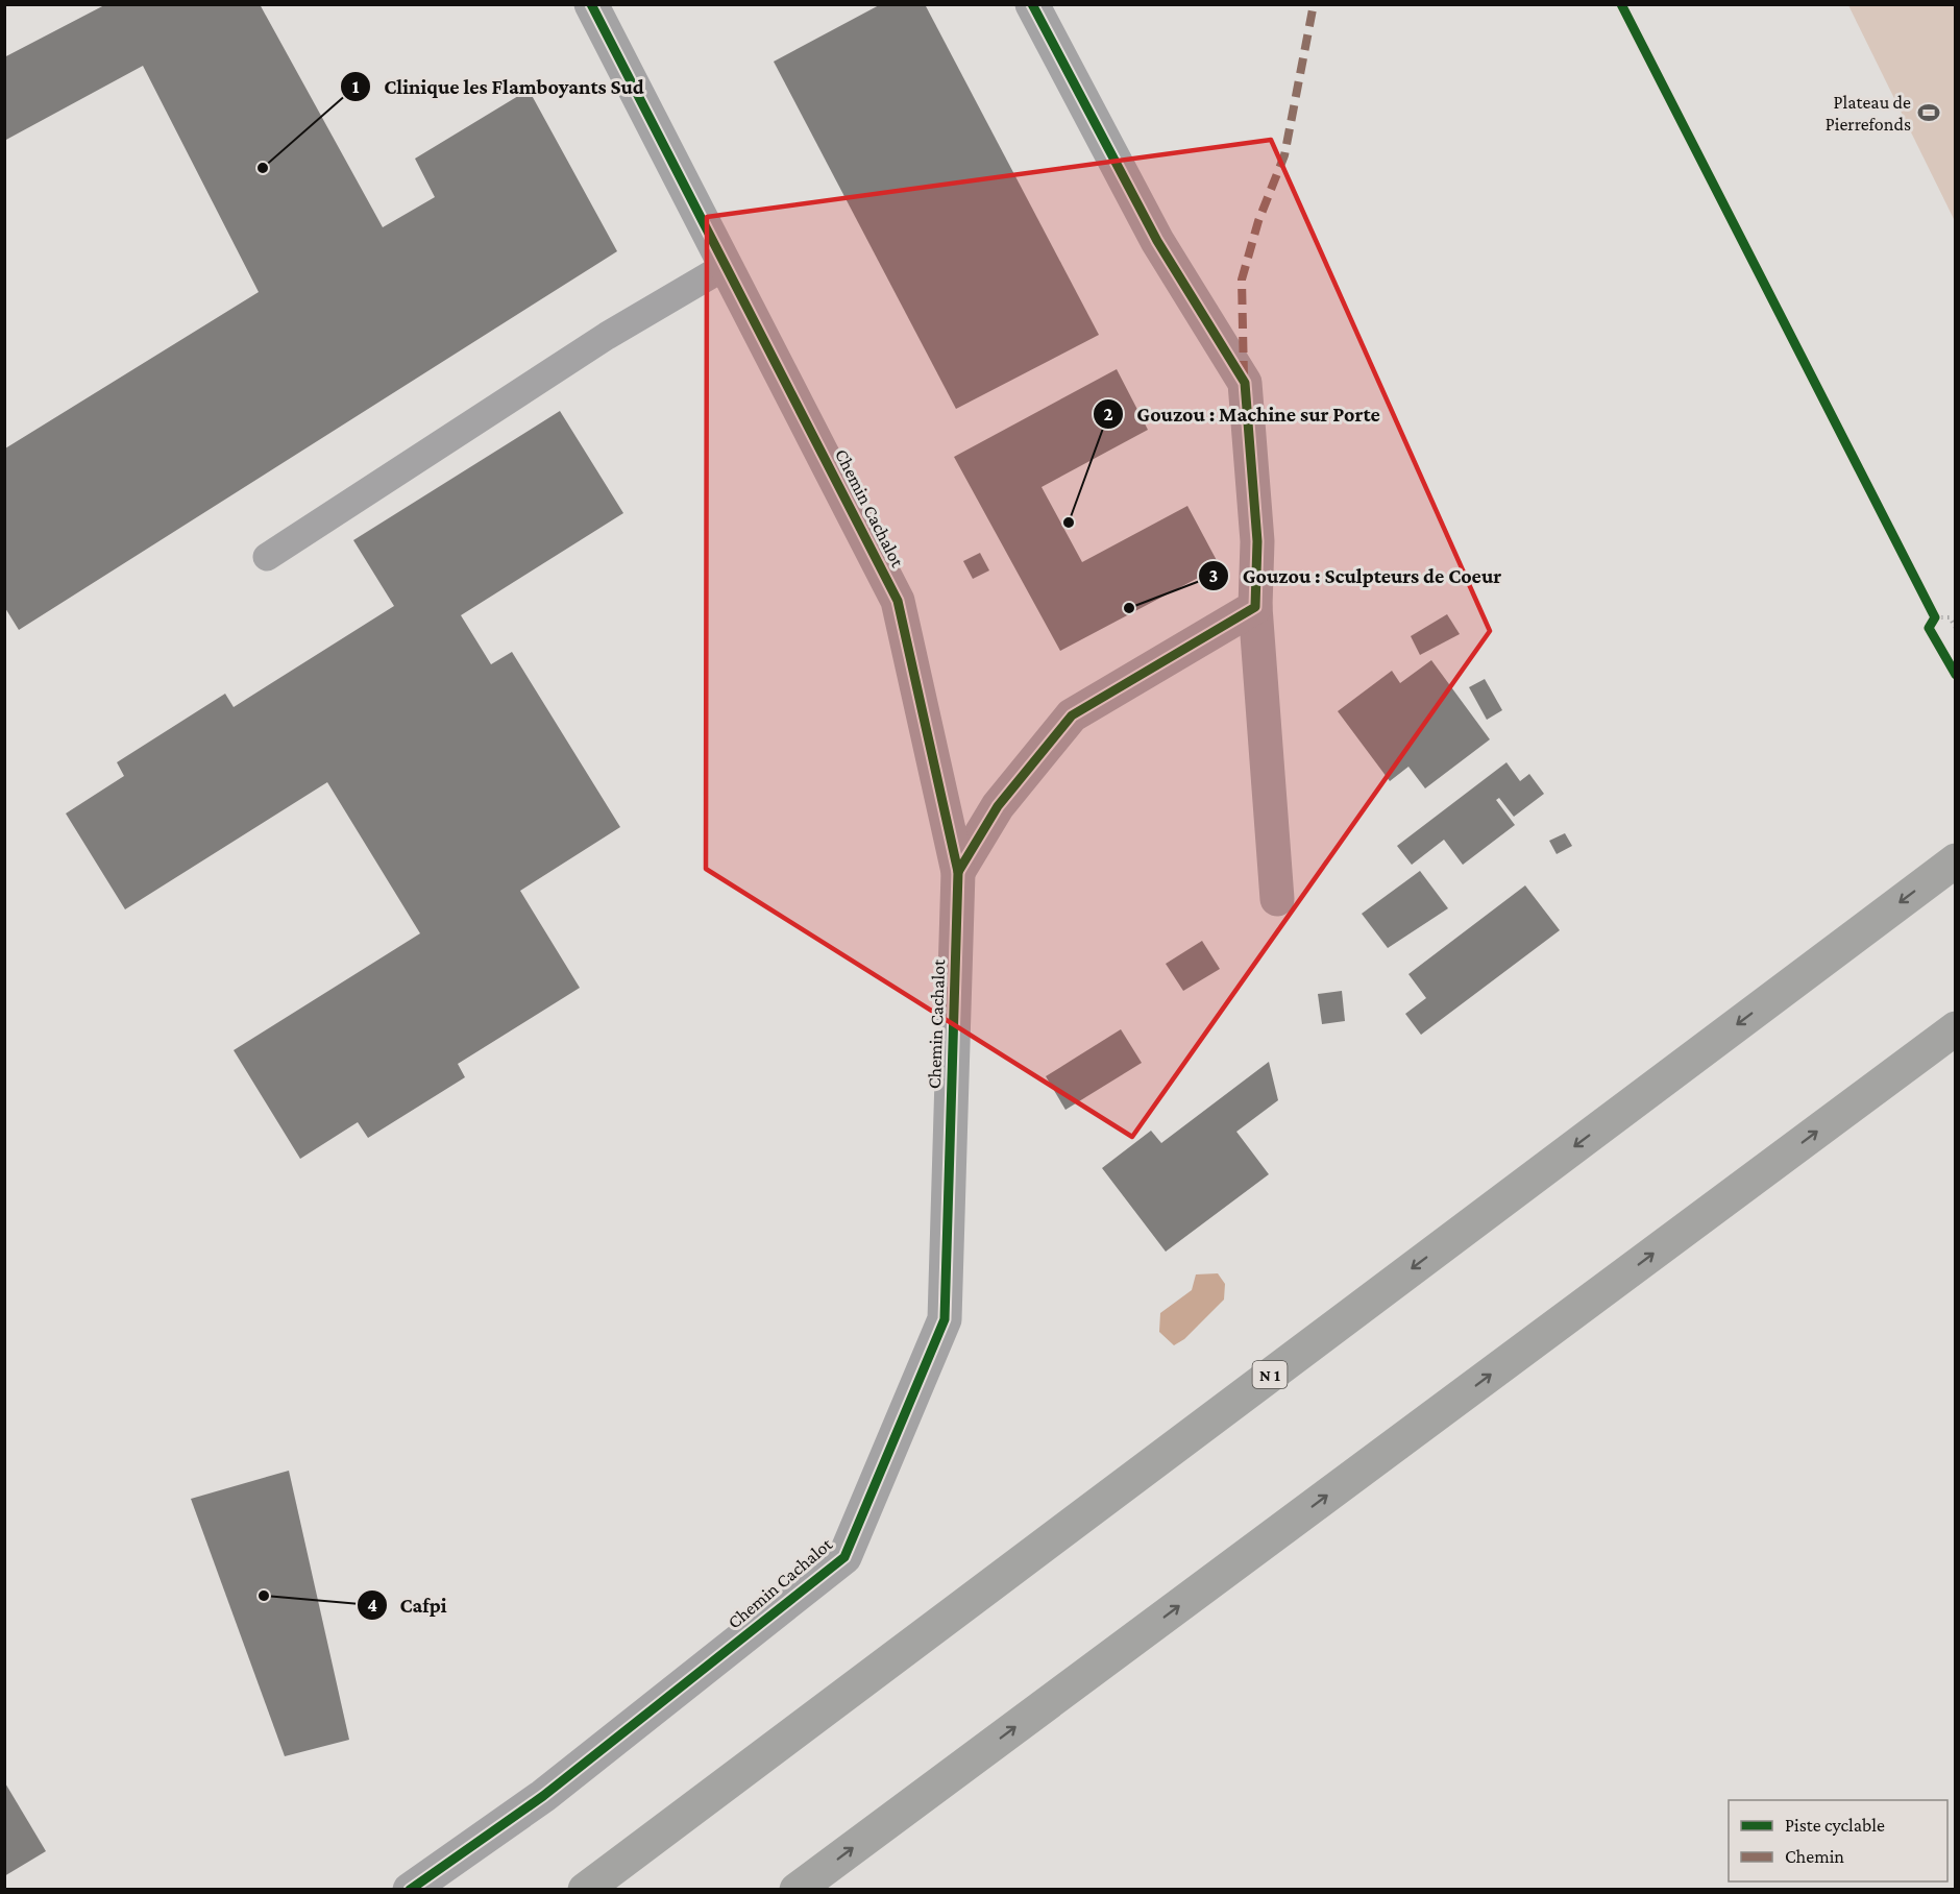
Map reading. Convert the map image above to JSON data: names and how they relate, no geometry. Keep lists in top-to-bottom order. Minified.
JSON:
{"streets":{"highway":["N 1"],"street":["Chemin Cachalot"]},"places":{"sports":["Plateau de Pierrefonds"],"other":["Clinique les Flamboyants Sud","Gouzou : Machine sur Porte","Gouzou : Sculpteurs de Coeur","Cafpi"]},"legend":["Piste cyclable","Chemin"]}
